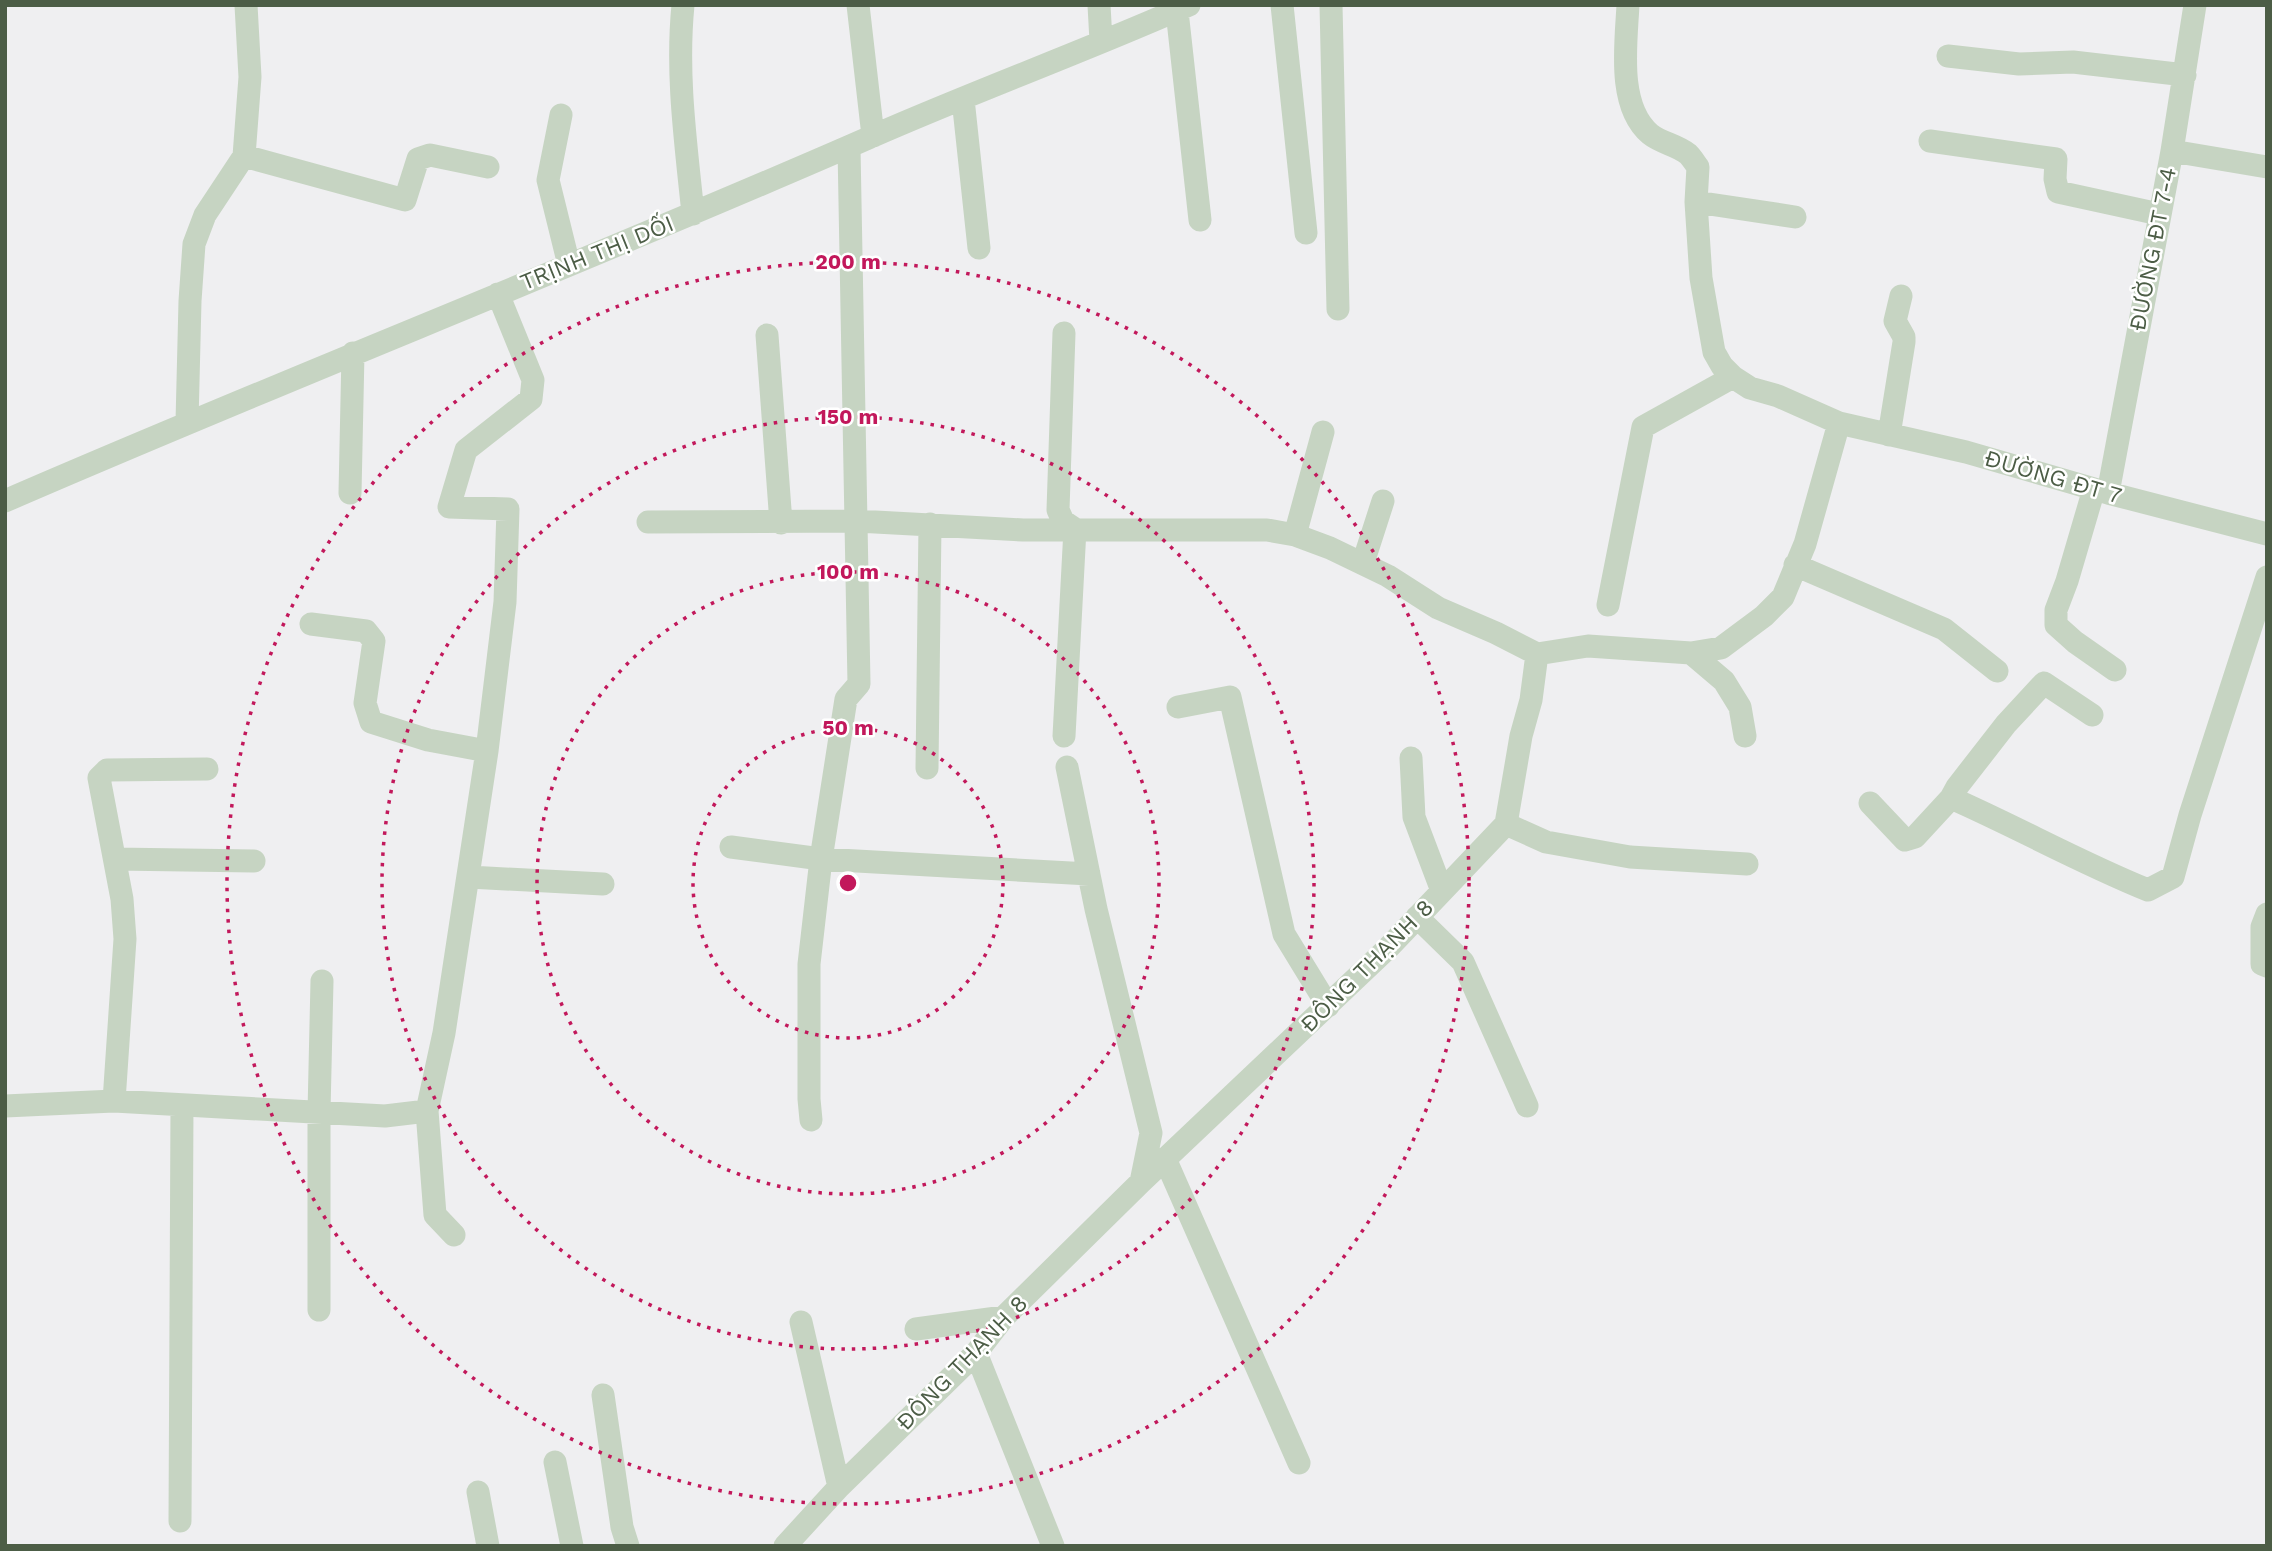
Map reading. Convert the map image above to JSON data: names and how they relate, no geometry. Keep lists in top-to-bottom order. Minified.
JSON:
{"streets":{"street":["ĐƯỜNG ĐT 7-4","TRỊNH THỊ DỐI","ĐƯỜNG ĐT 7","ĐÔNG THẠNH 8"]},"crossings":[["ĐƯỜNG ĐT 7-4","ĐƯỜNG ĐT 7"]],"rings":["200 m","150 m","100 m","50 m"]}
